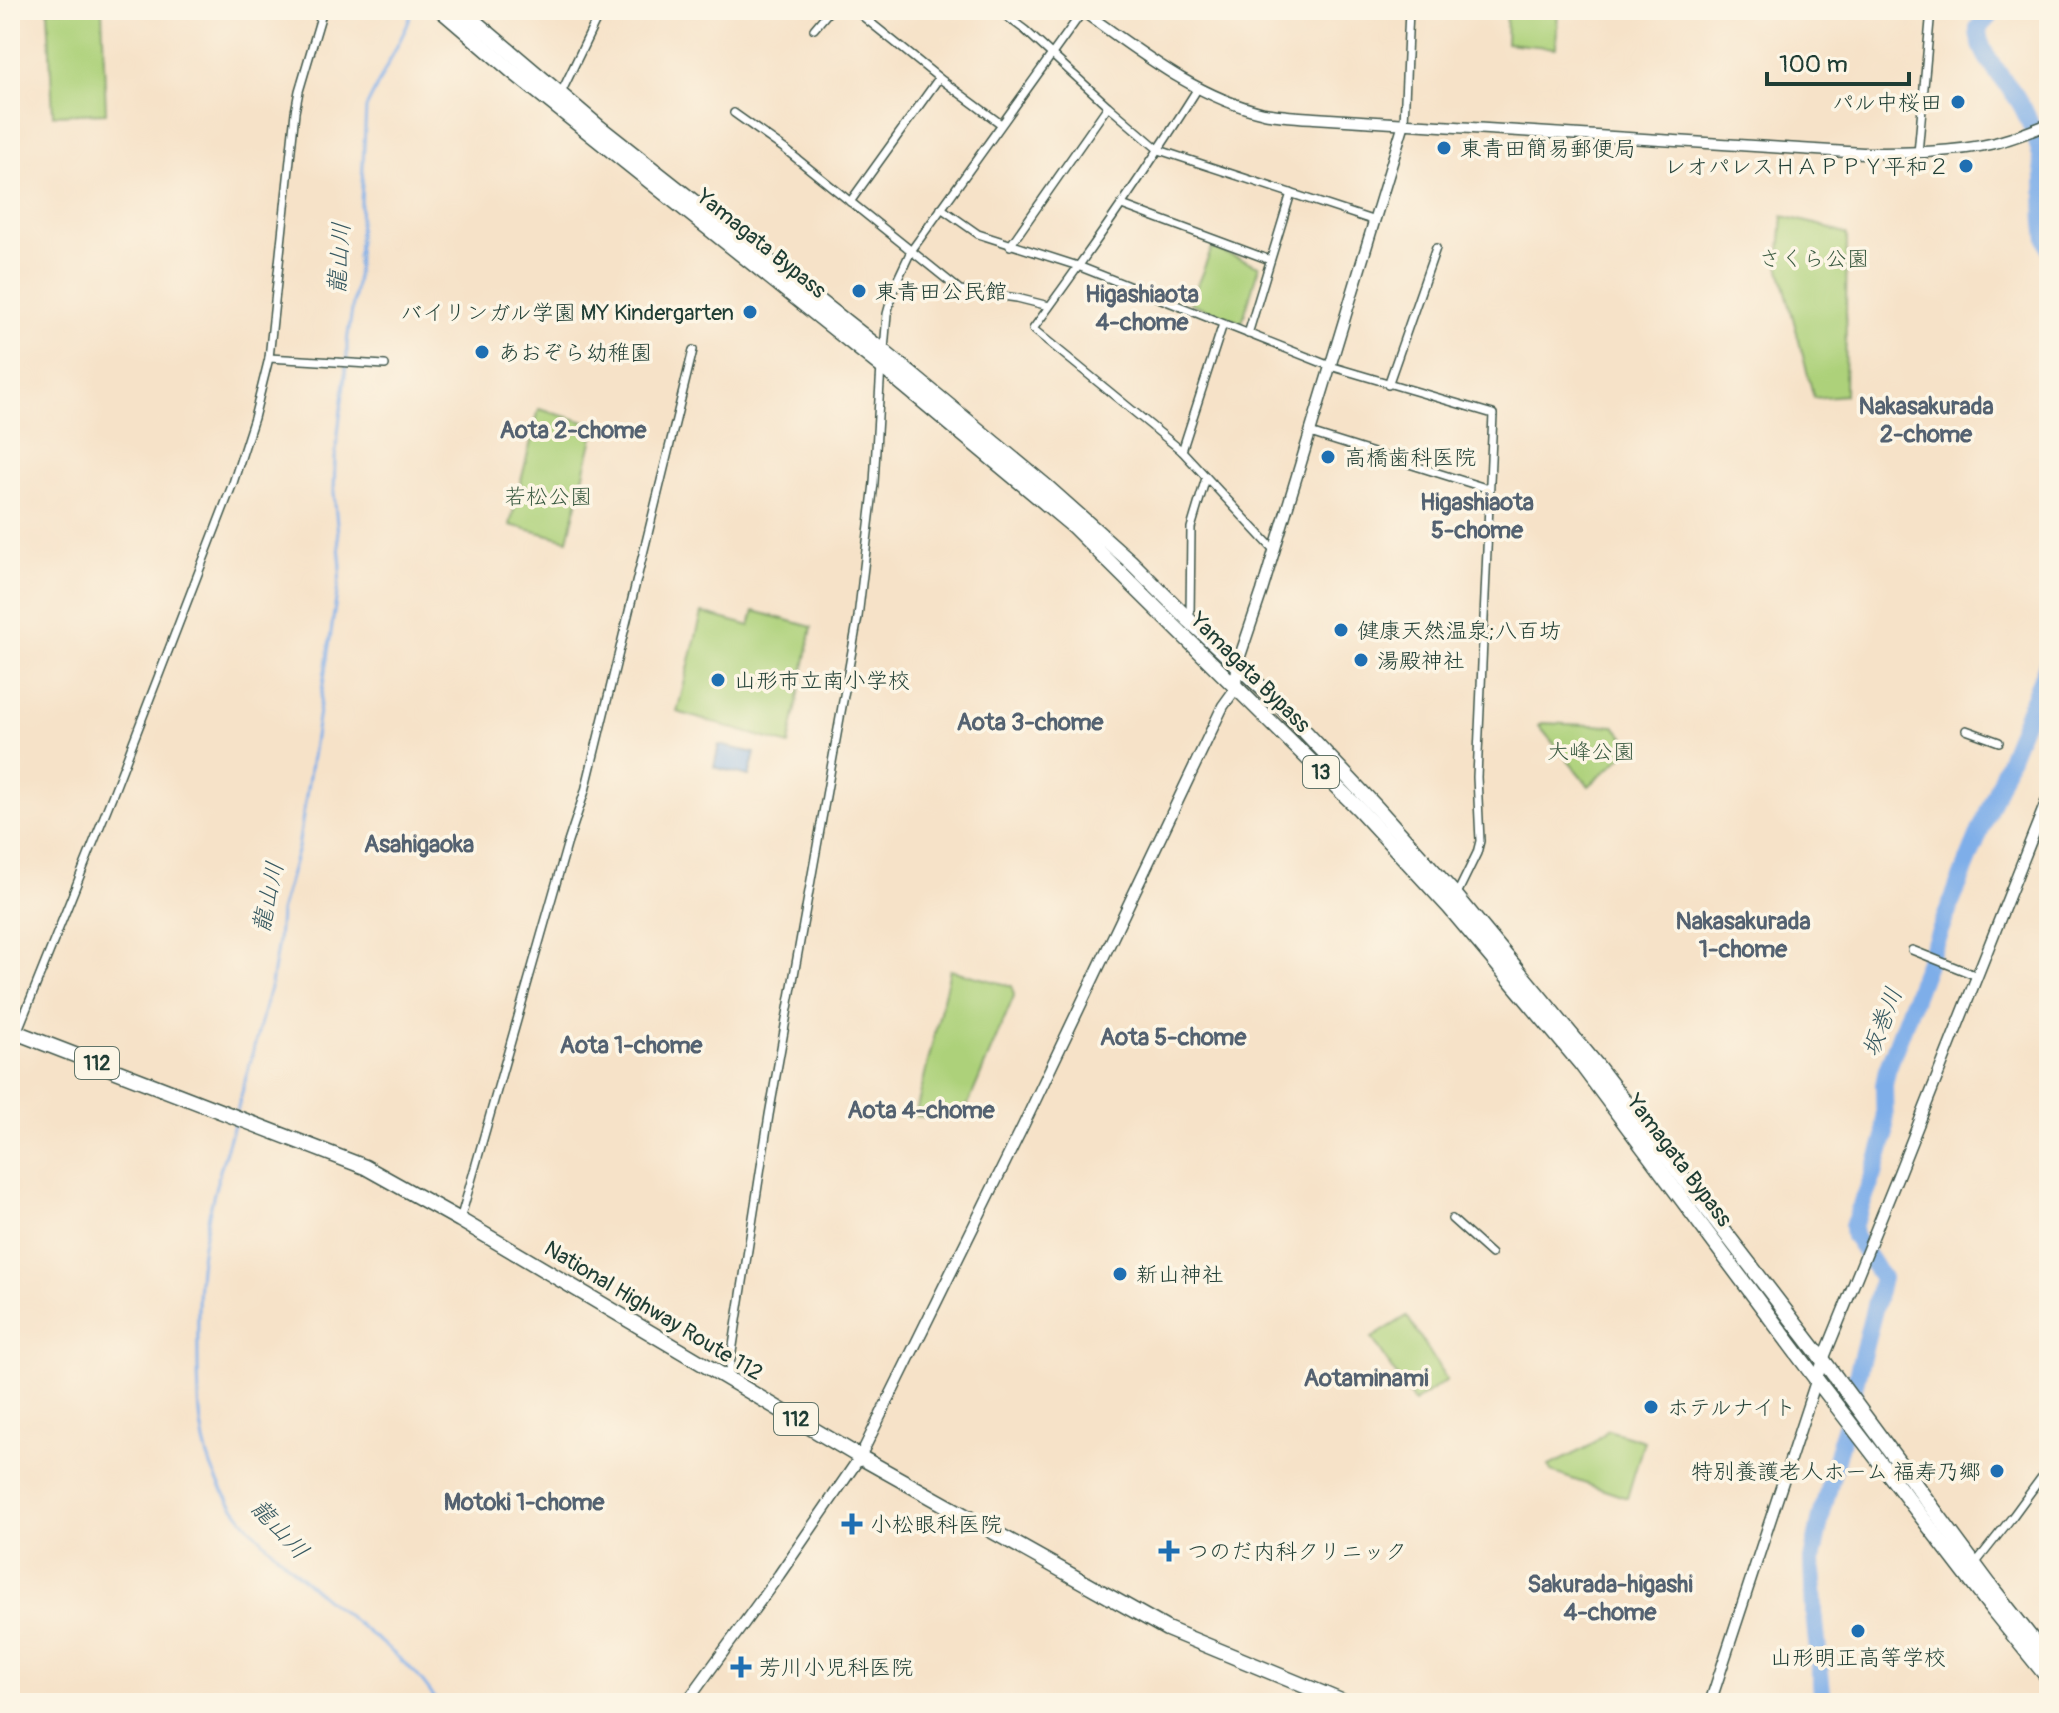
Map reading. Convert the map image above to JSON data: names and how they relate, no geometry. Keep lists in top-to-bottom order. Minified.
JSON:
{"streets":{"highway":["Yamagata Bypass","13","112","National Highway Route 112"]},"districts":["Higashiaota 4-chome","Nakasakurada 2-chome","Aota 2-chome","Higashiaota 5-chome","Aota 3-chome","Asahigaoka","Nakasakurada 1-chome","Aota 5-chome","Aota 1-chome","Aota 4-chome","Aotaminami","Motoki 1-chome","Sakurada-higashi 4-chome"],"water":["龍山川","坂巻川"],"parks":["さくら公園","若松公園","大峰公園"],"places":{"other":["パル中桜田","東青田簡易郵便局","レオパレスＨＡＰＰＹ平和２","東青田公民館","バイリンガル学園 MY Kindergarten","あおぞら幼稚園","高橋歯科医院","健康天然温泉;八百坊","湯殿神社","山形市立南小学校","新山神社","ホテルナイト","特別養護老人ホーム 福寿乃郷","山形明正高等学校"],"health":["小松眼科医院","つのだ内科クリニック","芳川小児科医院"]},"scale_bar":"100 m"}
